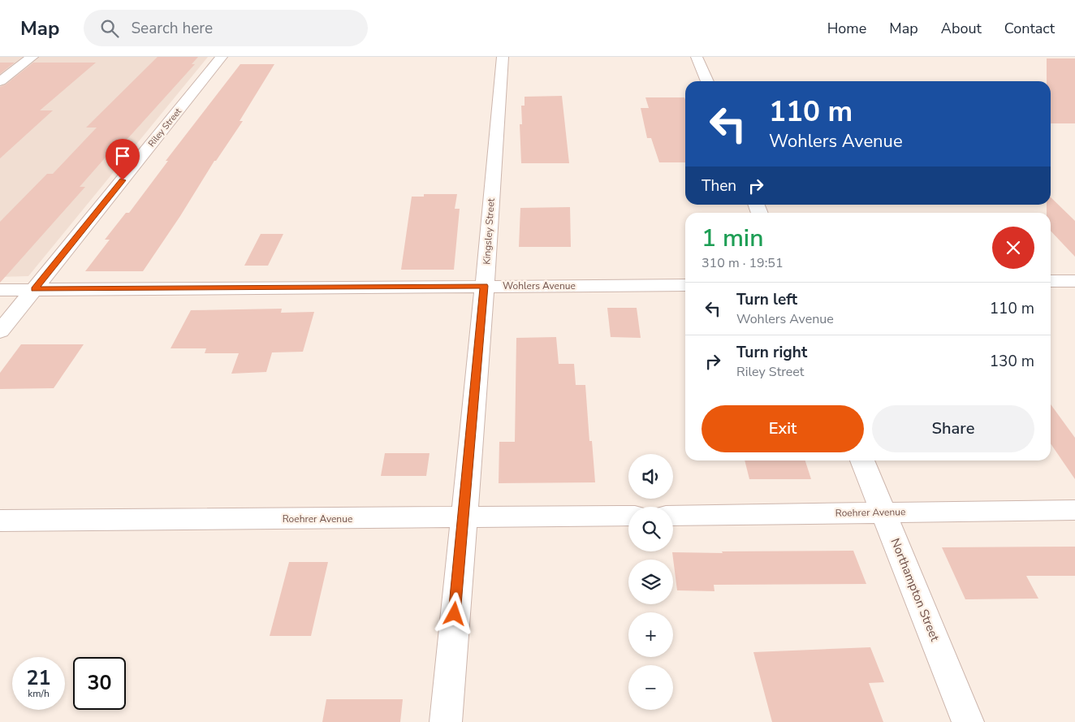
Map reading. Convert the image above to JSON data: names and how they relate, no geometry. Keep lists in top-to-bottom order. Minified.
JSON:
{"streets":{"street":["Riley Street","Kingsley Street","Wohlers Avenue","Roehrer Avenue","Northampton Street"]},"crossings":[["Riley Street","Wohlers Avenue"],["Kingsley Street","Wohlers Avenue"],["Kingsley Street","Roehrer Avenue"],["Roehrer Avenue","Northampton Street"]],"page":{"header":"Map","search":"Search here","nav":["Home","Map","About","Contact"],"turn":["110 m","Wohlers Avenue"],"then":"Then","heading":["1 min","310 m · 19:51"],"list":[{"name":"Turn left","note":"Wohlers Avenue","value":"110 m"},{"name":"Turn right","note":"Riley Street","value":"130 m"}],"buttons":["Exit","Share"],"map_buttons":["+","−"],"speed":"21 km/h","limit":"30"}}
